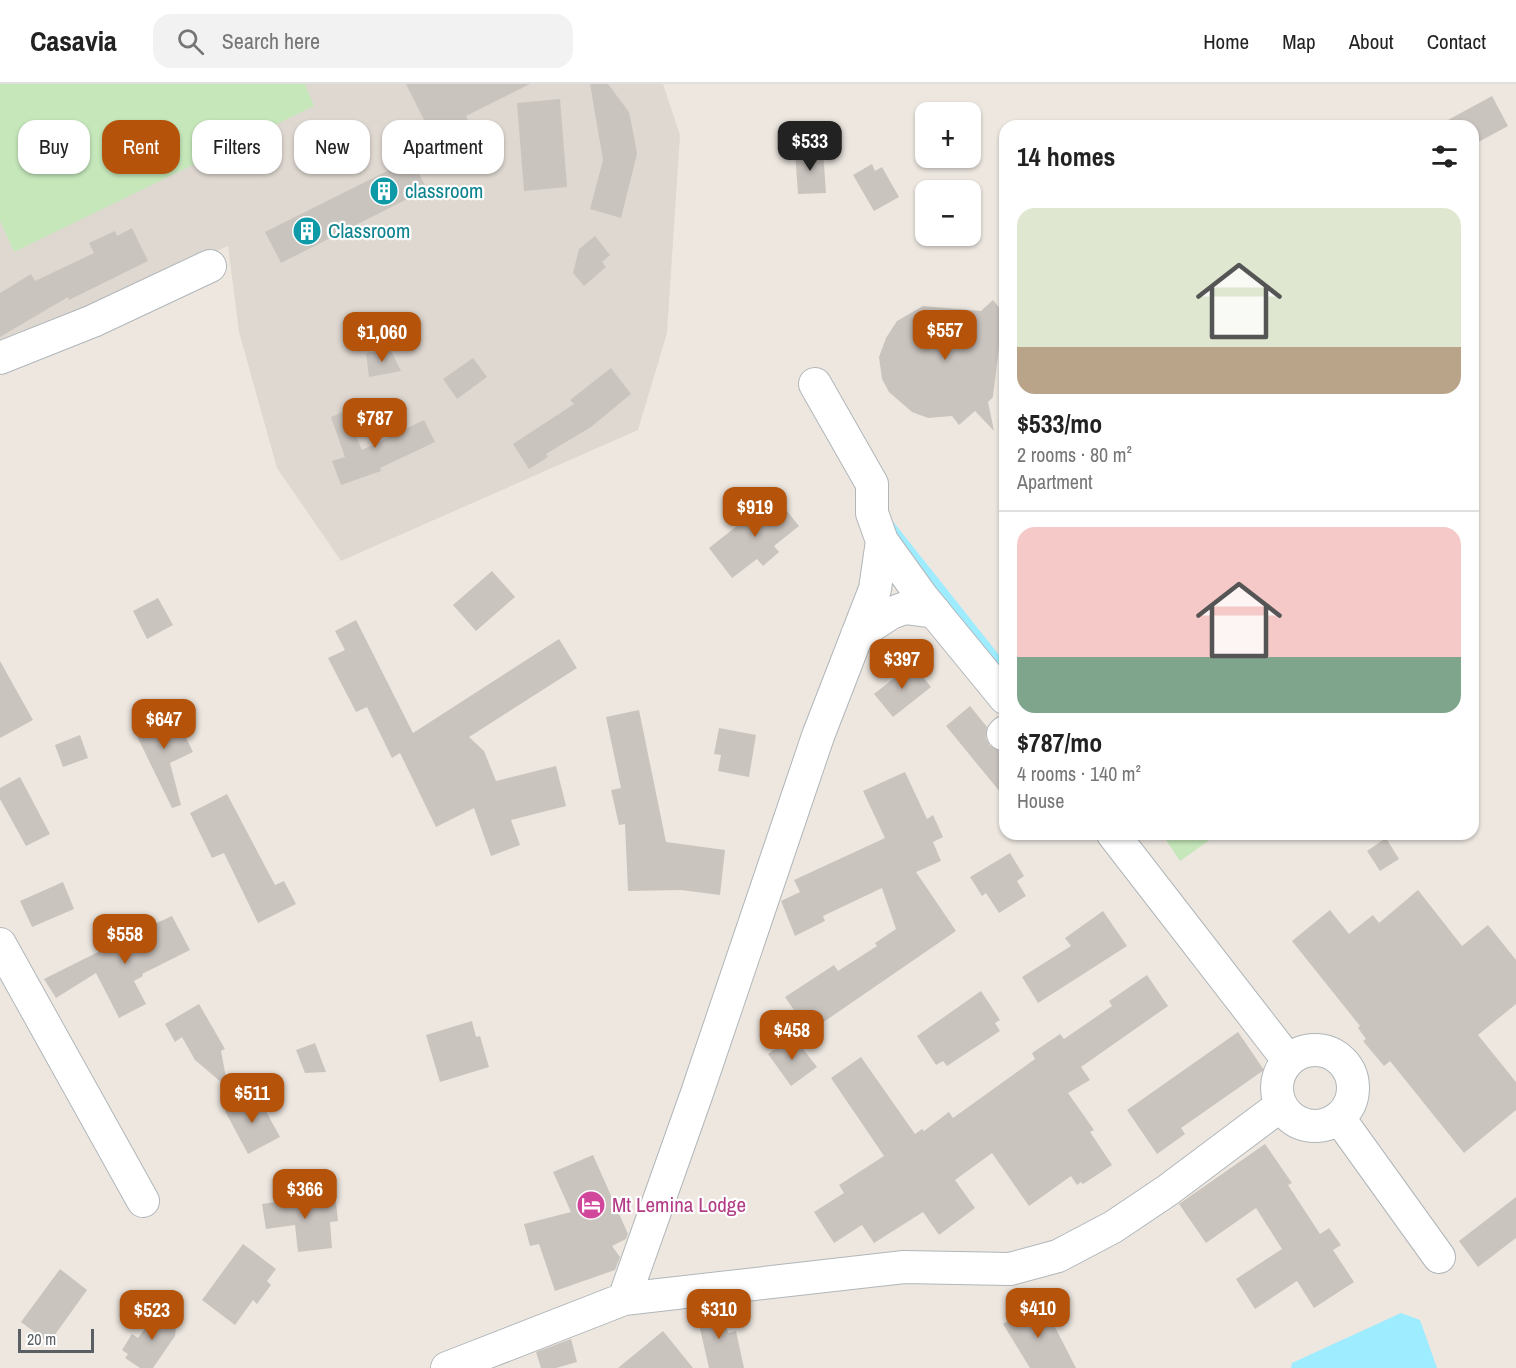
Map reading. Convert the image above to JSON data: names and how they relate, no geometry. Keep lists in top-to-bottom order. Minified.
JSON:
{"places":{"building":["classroom","Classroom"],"hotel":["Mt Lemina Lodge"]},"scale_bar":"20 m","page":{"header":"Casavia","search":"Search here","nav":["Home","Map","About","Contact"],"map_buttons":["+","−"],"chip":["Buy","Rent","Filters","New","Apartment"],"heading":"14 homes","price":["$533","$557","$1,060","$787","$919","$397","$647","$558","$458","$511","$366","$410","$310","$523"],"list":[{"name":"$533/mo","note":"2 rooms · 80 m² · Apartment"},{"name":"$787/mo","note":"4 rooms · 140 m² · House"}],"scale":"20 m"}}
